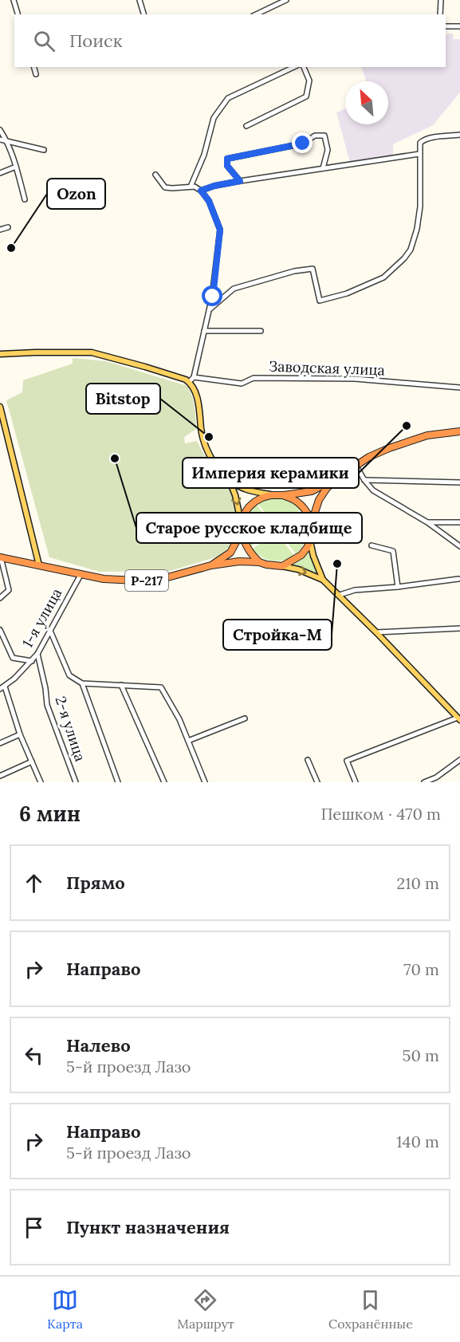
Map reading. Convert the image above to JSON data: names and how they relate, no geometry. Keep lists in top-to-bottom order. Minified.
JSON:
{"streets":{"highway":["Р-217"],"street":["Заводская улица","1-я улица","2-я улица"]},"crossings":[["Р-217","1-я улица"],["1-я улица","2-я улица"]],"places":["Ozon","Империя керамики","Bitstop","Старое русское кладбище","Стройка-М"],"north":"top left","page":{"search":"Поиск","heading":["6 мин","Пешком · 470 m"],"list":[["Прямо","210 m"],["Направо","70 m"],["Налево","5-й проезд Лазо","50 m"],["Направо","5-й проезд Лазо","140 m"],"Пункт назначения"],"nav":["Карта","Маршрут","Сохранённые"]}}
